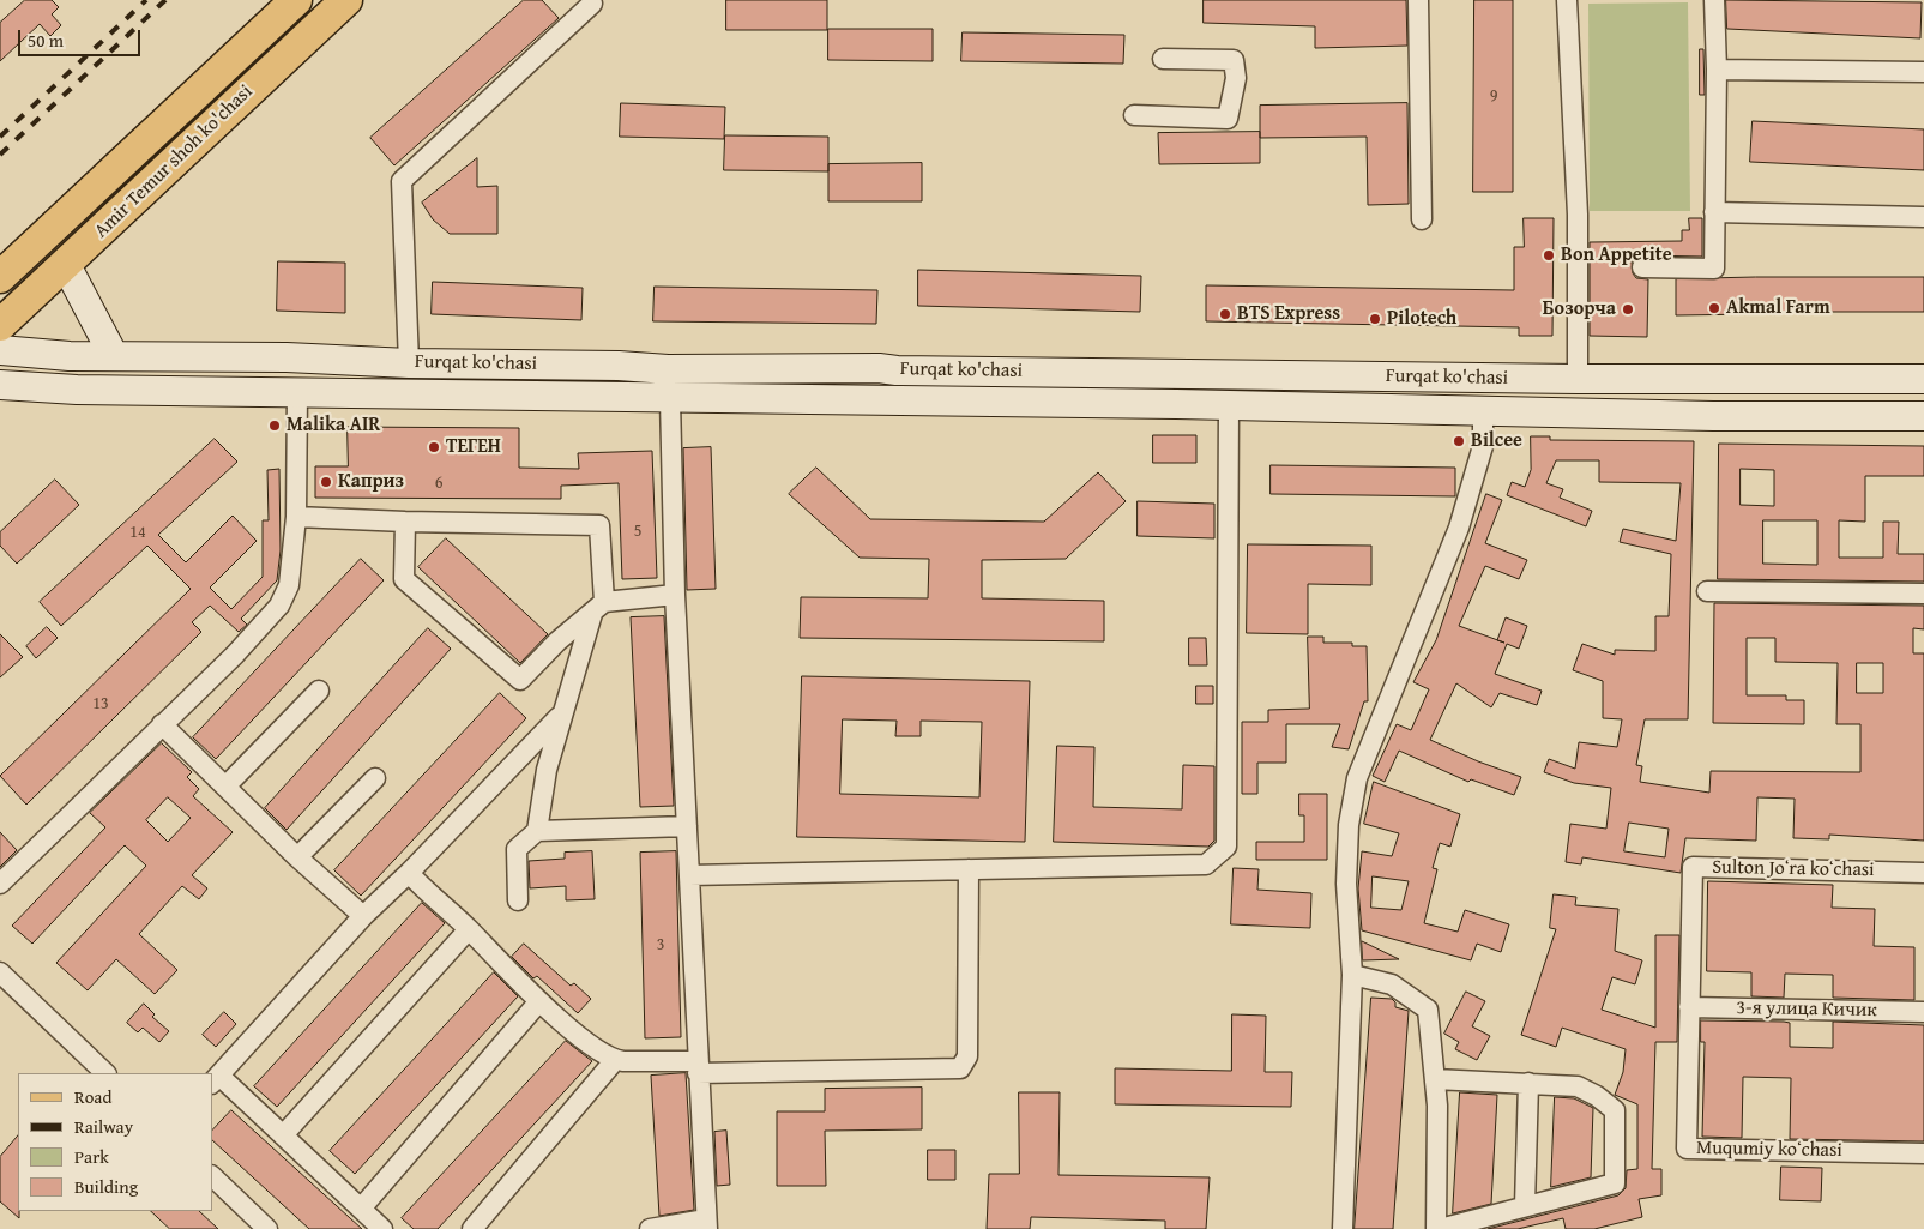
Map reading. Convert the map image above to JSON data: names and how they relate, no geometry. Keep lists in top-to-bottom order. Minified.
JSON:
{"streets":{"main road":["Amir Temur shoh ko'chasi","Furqat ko'chasi"],"street":["Sulton Joʻra koʻchasi","3-я улица Кичик","Muqumiy koʻchasi"]},"crossings":[["Sulton Joʻra koʻchasi","3-я улица Кичик"],["Sulton Joʻra koʻchasi","Muqumiy koʻchasi"],["3-я улица Кичик","Muqumiy koʻchasi"]],"places":["Bon Appetite","Akmal Farm","Бозорча","BTS Express","Pilotech","Malika AIR","Bilcee","ТЕГЕН","Каприз"],"house_numbers":["9","6","5","14","13","3"],"legend":["Road","Railway","Park","Building"],"scale_bar":"50 m"}
